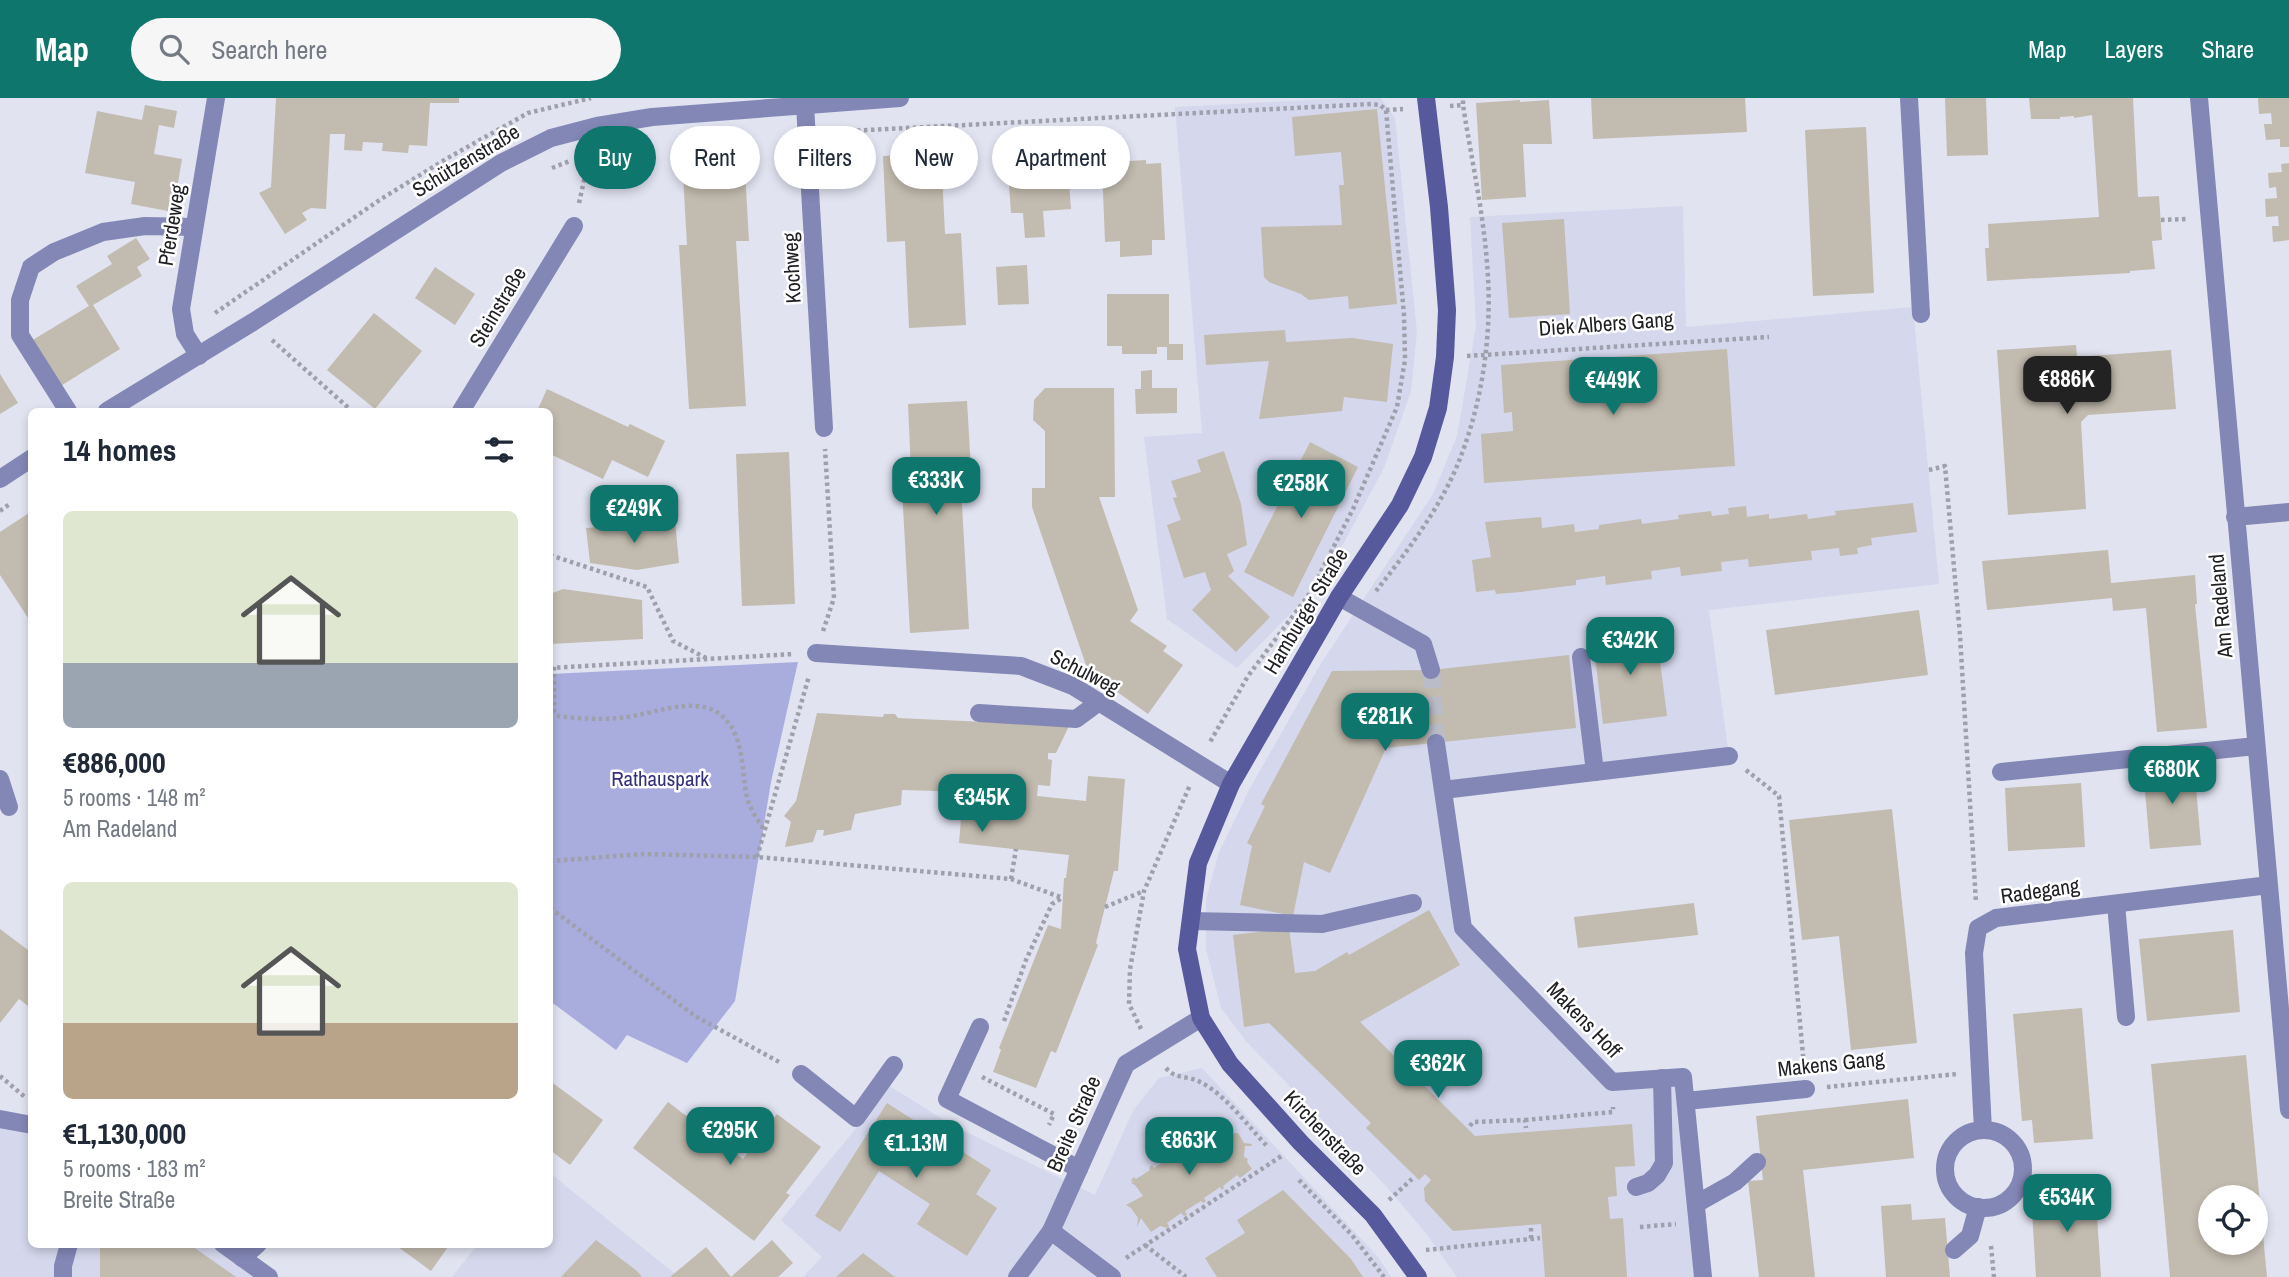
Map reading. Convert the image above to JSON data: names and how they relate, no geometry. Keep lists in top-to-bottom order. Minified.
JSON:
{"streets":{"main road":["Hamburger Straße","Kirchenstraße"],"street":["Schützenstraße","Pferdeweg","Kochweg","Steinstraße","Am Radeland","Schulweg","Radegang","Makens Hoff","Makens Gang","Breite Straße"],"path":["Diek Albers Gang"]},"crossings":[["Schützenstraße","Pferdeweg"],["Schützenstraße","Kochweg"],["Diek Albers Gang","Hamburger Straße"],["Am Radeland","Radegang"],["Hamburger Straße","Schulweg"],["Hamburger Straße","Breite Straße"],["Hamburger Straße","Kirchenstraße"],["Radegang","Makens Gang"],["Breite Straße","Kirchenstraße"]],"parks":["Rathauspark"],"page":{"header":"Map","search":"Search here","nav":["Map","Layers","Share"],"chip":["Buy","Rent","Filters","New","Apartment"],"price":["€886K","€449K","€333K","€258K","€249K","€342K","€281K","€680K","€345K","€362K","€295K","€863K","€1.13M","€534K"],"heading":"14 homes","list":[{"name":"€886,000","note":"5 rooms · 148 m² · Am Radeland"},{"name":"€1,130,000","note":"5 rooms · 183 m² · Breite Straße"}]}}
